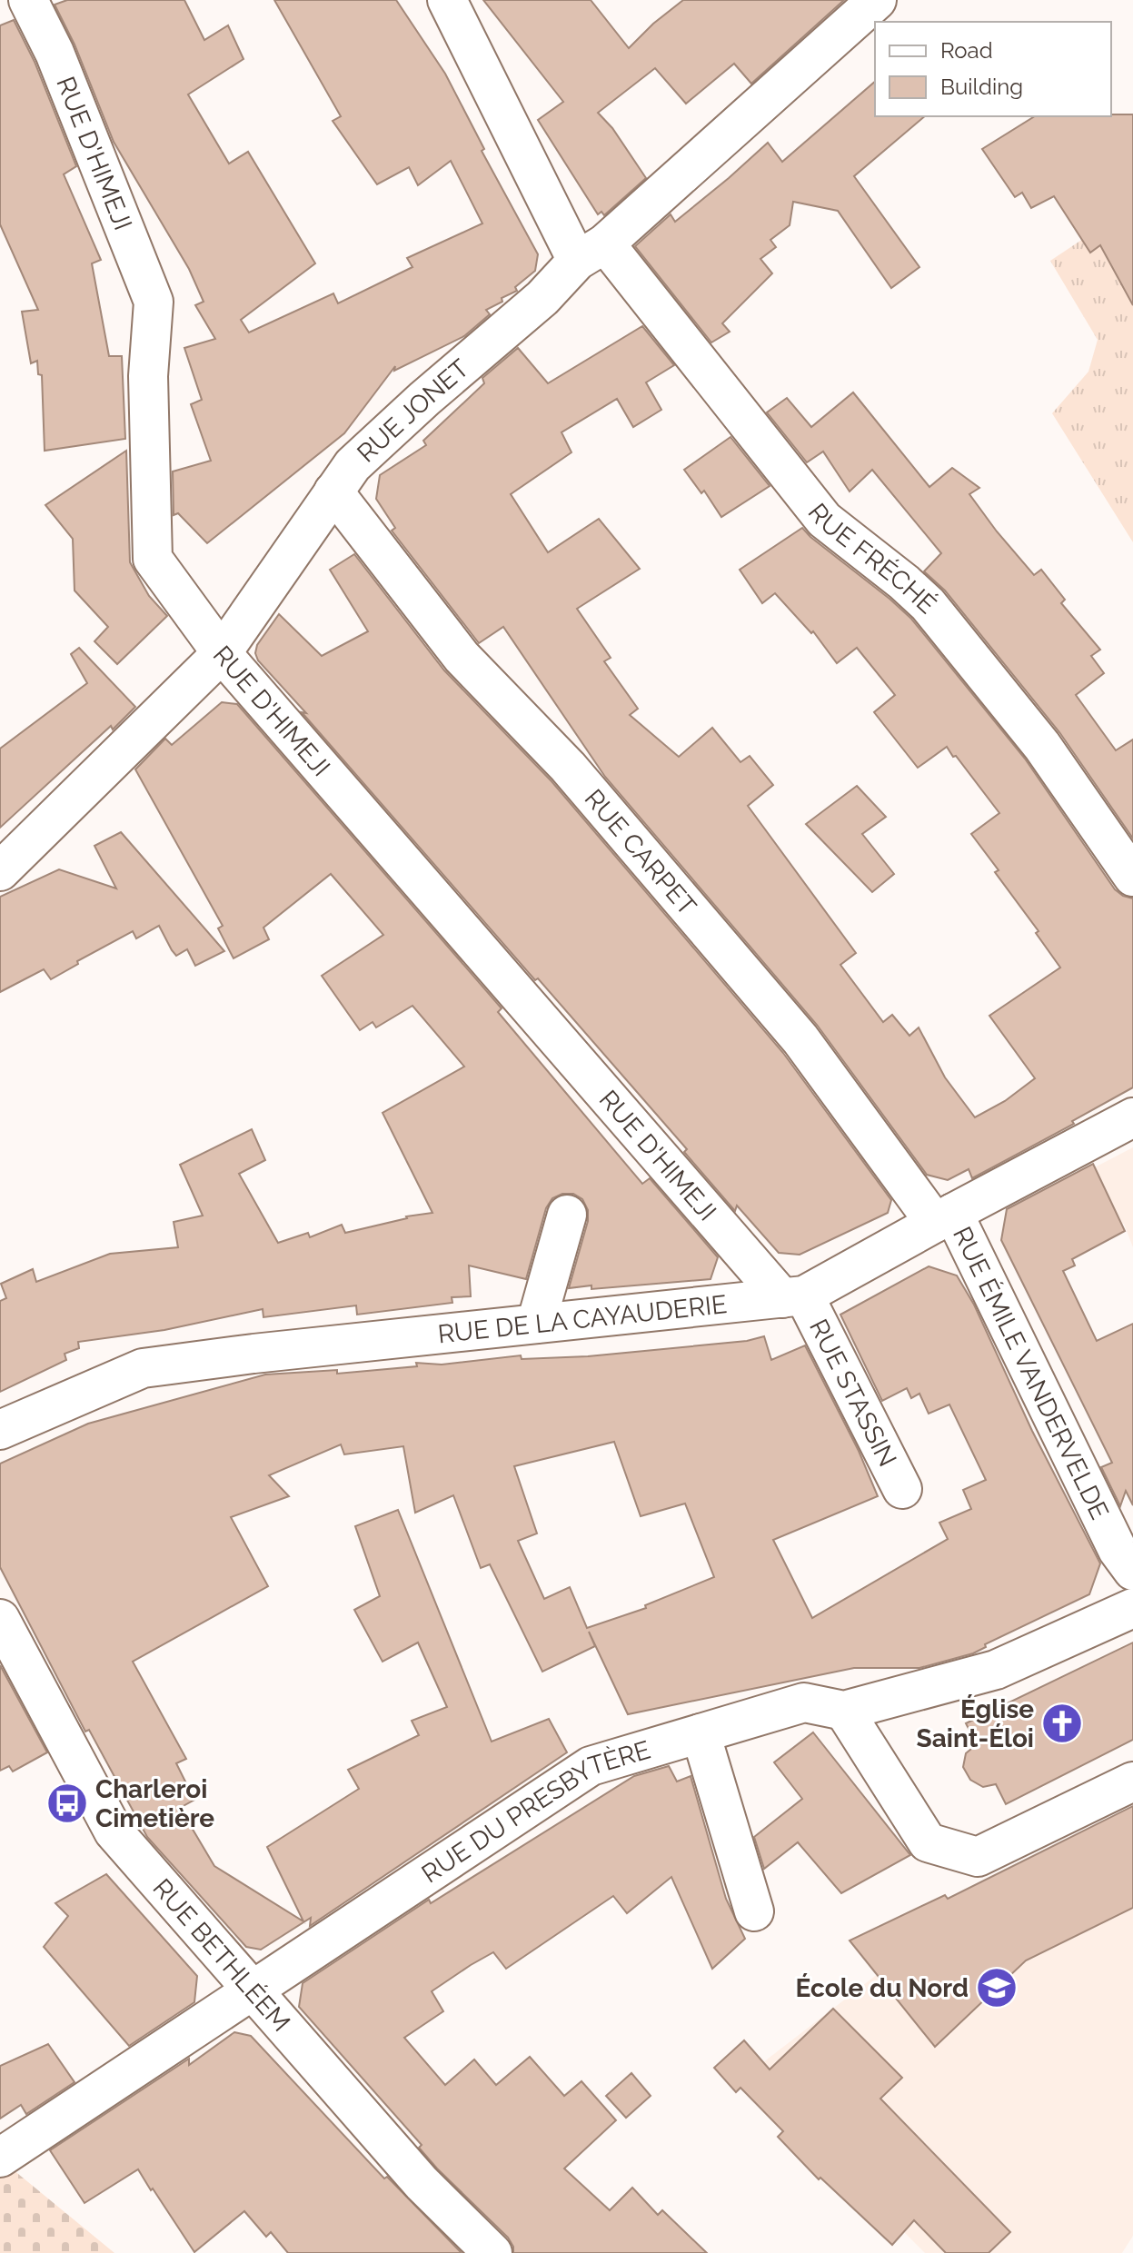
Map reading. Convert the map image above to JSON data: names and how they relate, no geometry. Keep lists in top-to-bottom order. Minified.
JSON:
{"streets":{"street":["RUE D'HIMEJI","RUE JONET","RUE FRÉCHÉ","RUE CARPET","RUE DE LA CAYAUDERIE","RUE ÉMILE VANDERVELDE","RUE STASSIN","RUE DU PRESBYTÈRE","RUE BETHLÉEM"]},"crossings":[["RUE D'HIMEJI","RUE JONET"],["RUE D'HIMEJI","RUE DE LA CAYAUDERIE"],["RUE D'HIMEJI","RUE STASSIN"],["RUE JONET","RUE FRÉCHÉ"],["RUE JONET","RUE CARPET"],["RUE CARPET","RUE DE LA CAYAUDERIE"],["RUE CARPET","RUE ÉMILE VANDERVELDE"],["RUE DE LA CAYAUDERIE","RUE ÉMILE VANDERVELDE"],["RUE DE LA CAYAUDERIE","RUE STASSIN"],["RUE DU PRESBYTÈRE","RUE BETHLÉEM"]],"places":{"church":["Église Saint-Éloi"],"bus stop":["Charleroi Cimetière"],"school or university":["École du Nord"]},"legend":["Road","Building"]}
